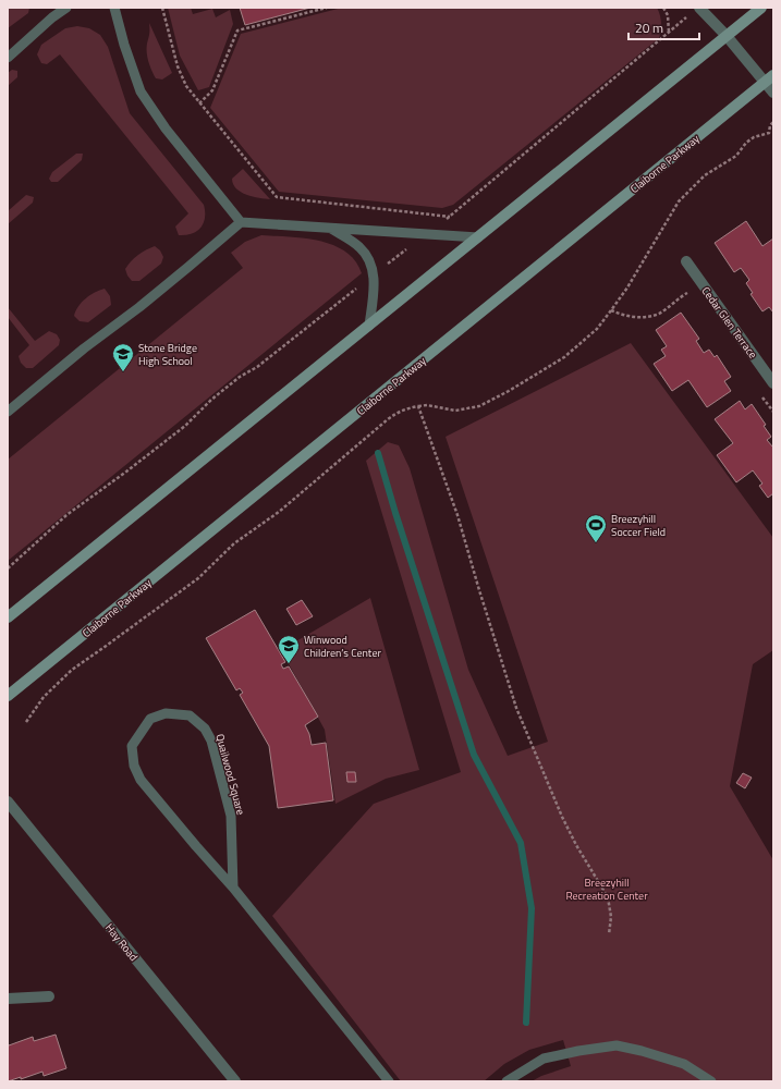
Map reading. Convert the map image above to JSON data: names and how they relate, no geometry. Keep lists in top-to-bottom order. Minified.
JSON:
{"streets":{"main road":["Claiborne Parkway"],"street":["Cedar Glen Terrace","Hay Road"],"lane":["Quailwood Square"]},"parks":["Breezyhill Recreation Center"],"places":{"school or university":["Stone Bridge High School","Winwood Children’s Center"],"sports":["Breezyhill Soccer Field"]},"scale_bar":"20 m"}
